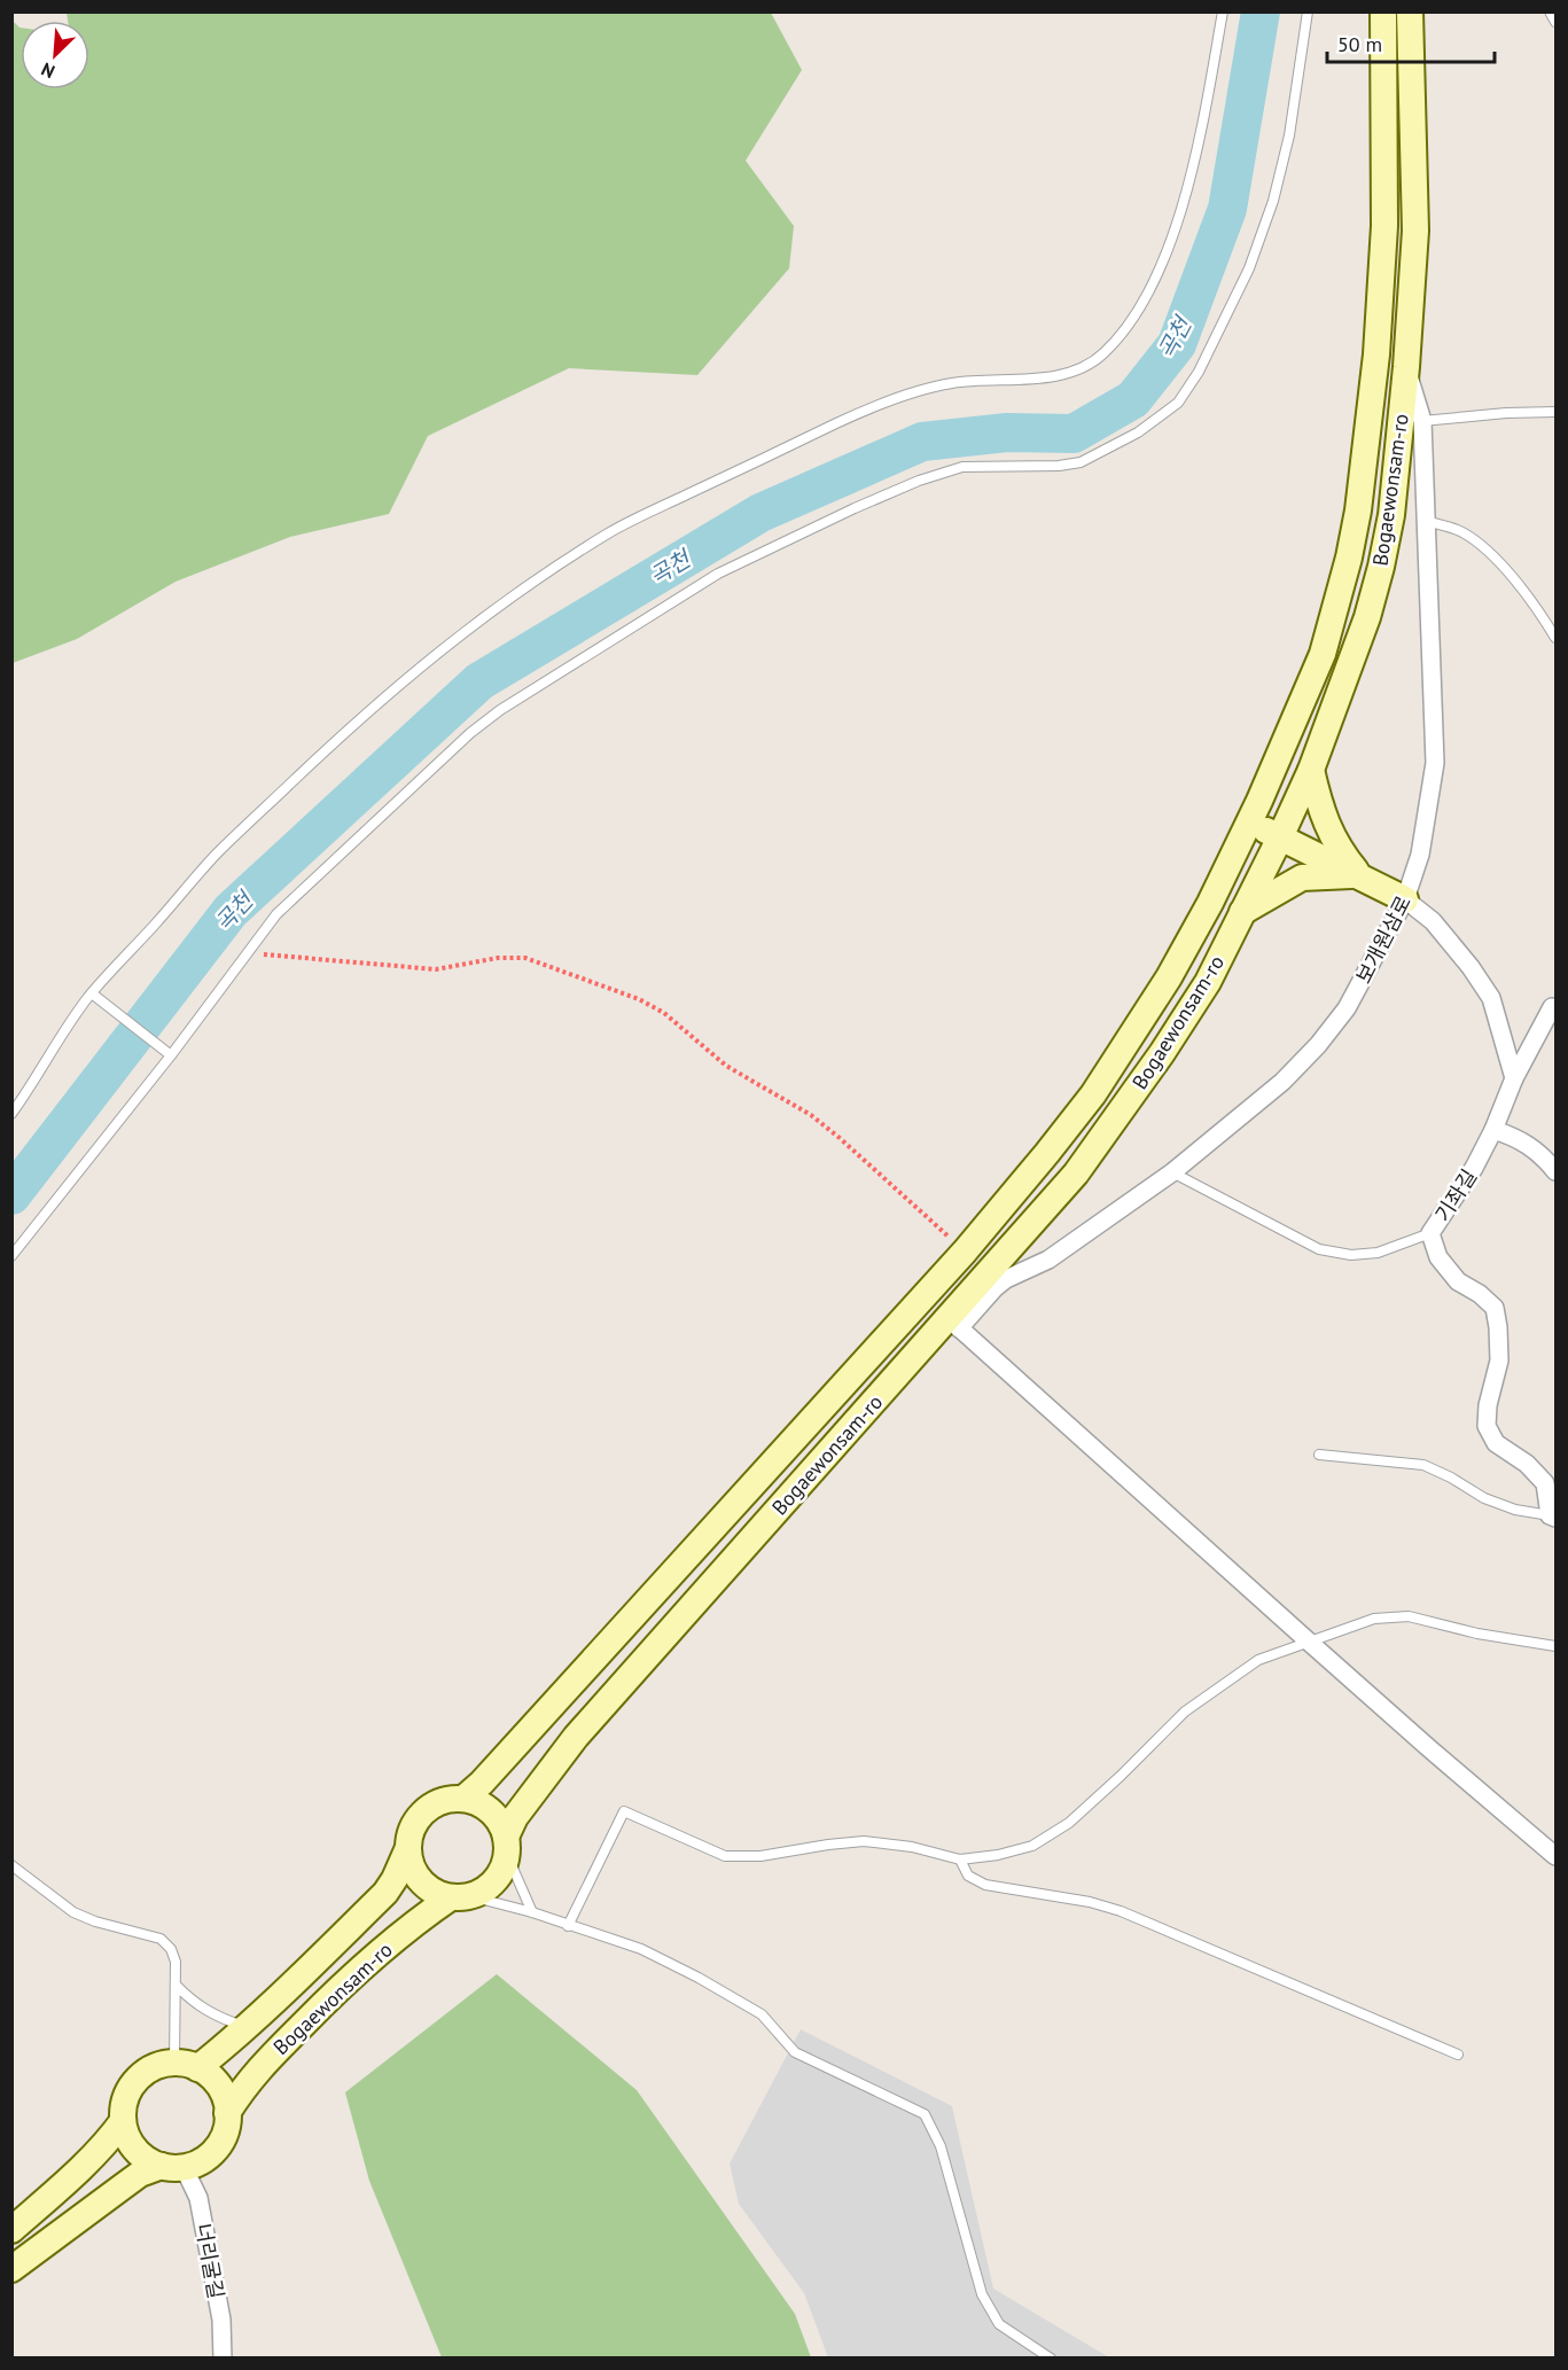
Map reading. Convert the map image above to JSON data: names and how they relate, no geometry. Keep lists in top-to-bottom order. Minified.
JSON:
{"streets":{"main road":["Bogaewonsam-ro"],"street":["보개원삼로","기좌길","너리굴길"]},"crossings":[["Bogaewonsam-ro","보개원삼로"],["Bogaewonsam-ro","너리굴길"]],"water":["곡천"],"scale_bar":"50 m","north":"bottom left"}
